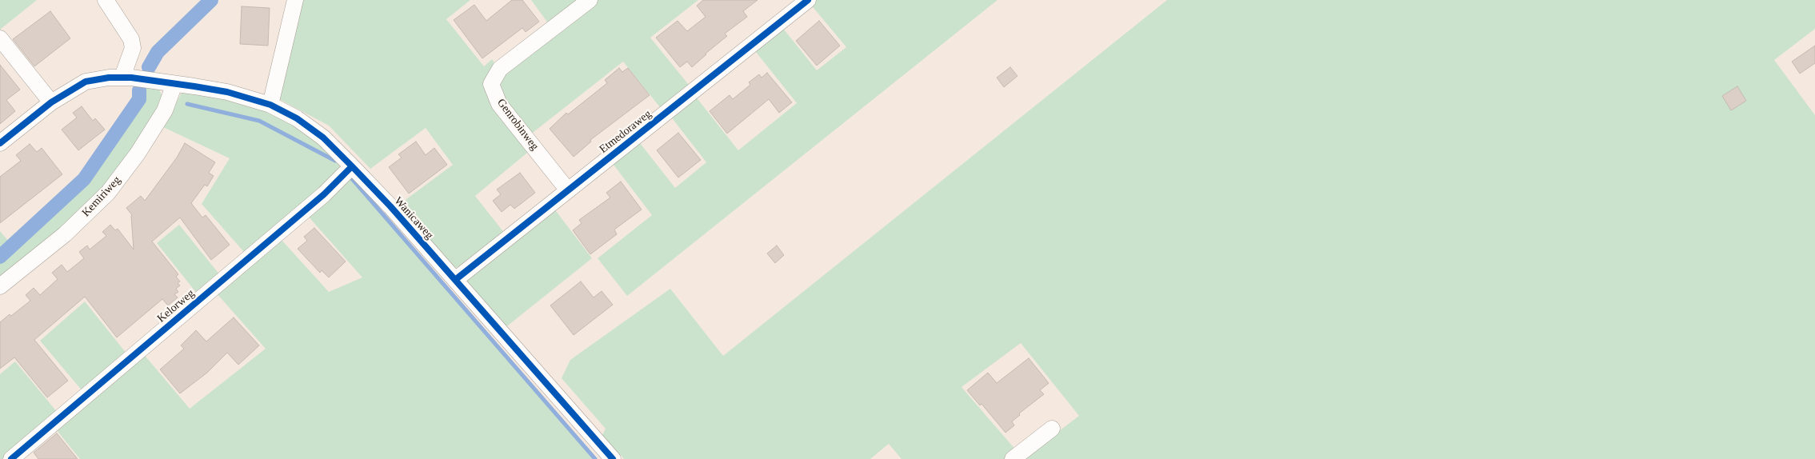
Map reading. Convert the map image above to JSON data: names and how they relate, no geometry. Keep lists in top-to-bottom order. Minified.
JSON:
{"streets":{"street":["Genrobinweg","Etmedoraweg","Kemiriweg","Wanicaweg","Kelorweg"]},"crossings":[["Genrobinweg","Etmedoraweg"],["Etmedoraweg","Wanicaweg"],["Kemiriweg","Wanicaweg"],["Wanicaweg","Kelorweg"]]}
